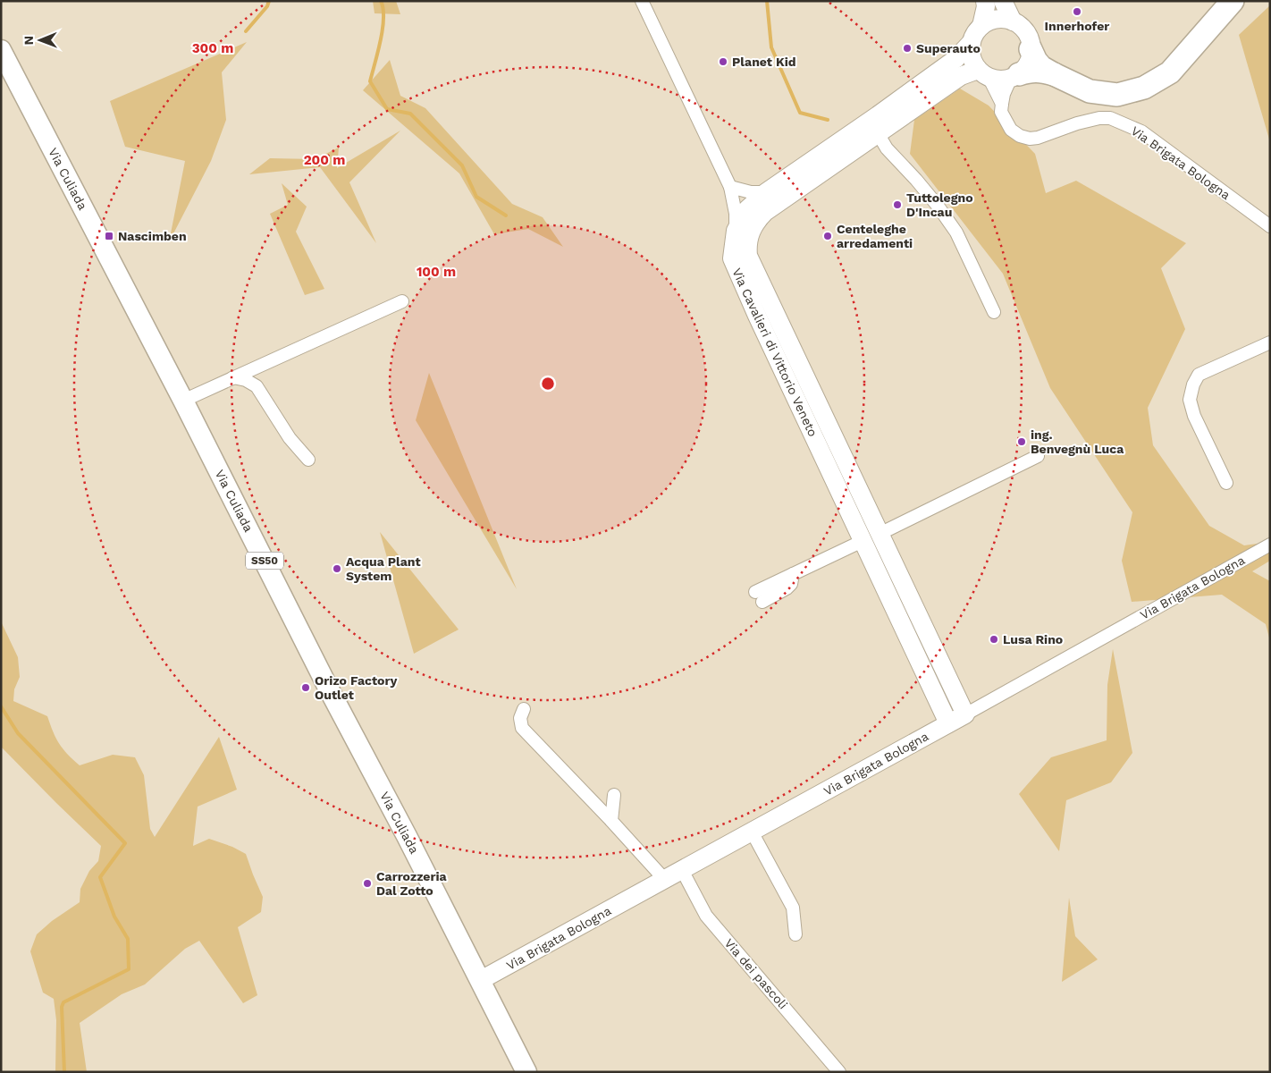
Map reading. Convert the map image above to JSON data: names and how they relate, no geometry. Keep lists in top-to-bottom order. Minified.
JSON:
{"streets":{"main road":["Via Culiada","SS50"],"street":["Via Brigata Bologna","Via Cavalieri di Vittorio Veneto","Via dei pascoli"]},"crossings":[["Via Brigata Bologna","Via Culiada"],["Via Brigata Bologna","Via Cavalieri di Vittorio Veneto"],["Via Brigata Bologna","Via dei pascoli"]],"places":{"other":["Innerhofer","Superauto","Planet Kid","Tuttolegno D'Incau","Centeleghe arredamenti","ing. Benvegnù Luca","Acqua Plant System","Lusa Rino","Orizo Factory Outlet","Carrozzeria Dal Zotto"],"transit":["Nascimben"]},"north":"left","rings":["300 m","200 m","100 m"]}
